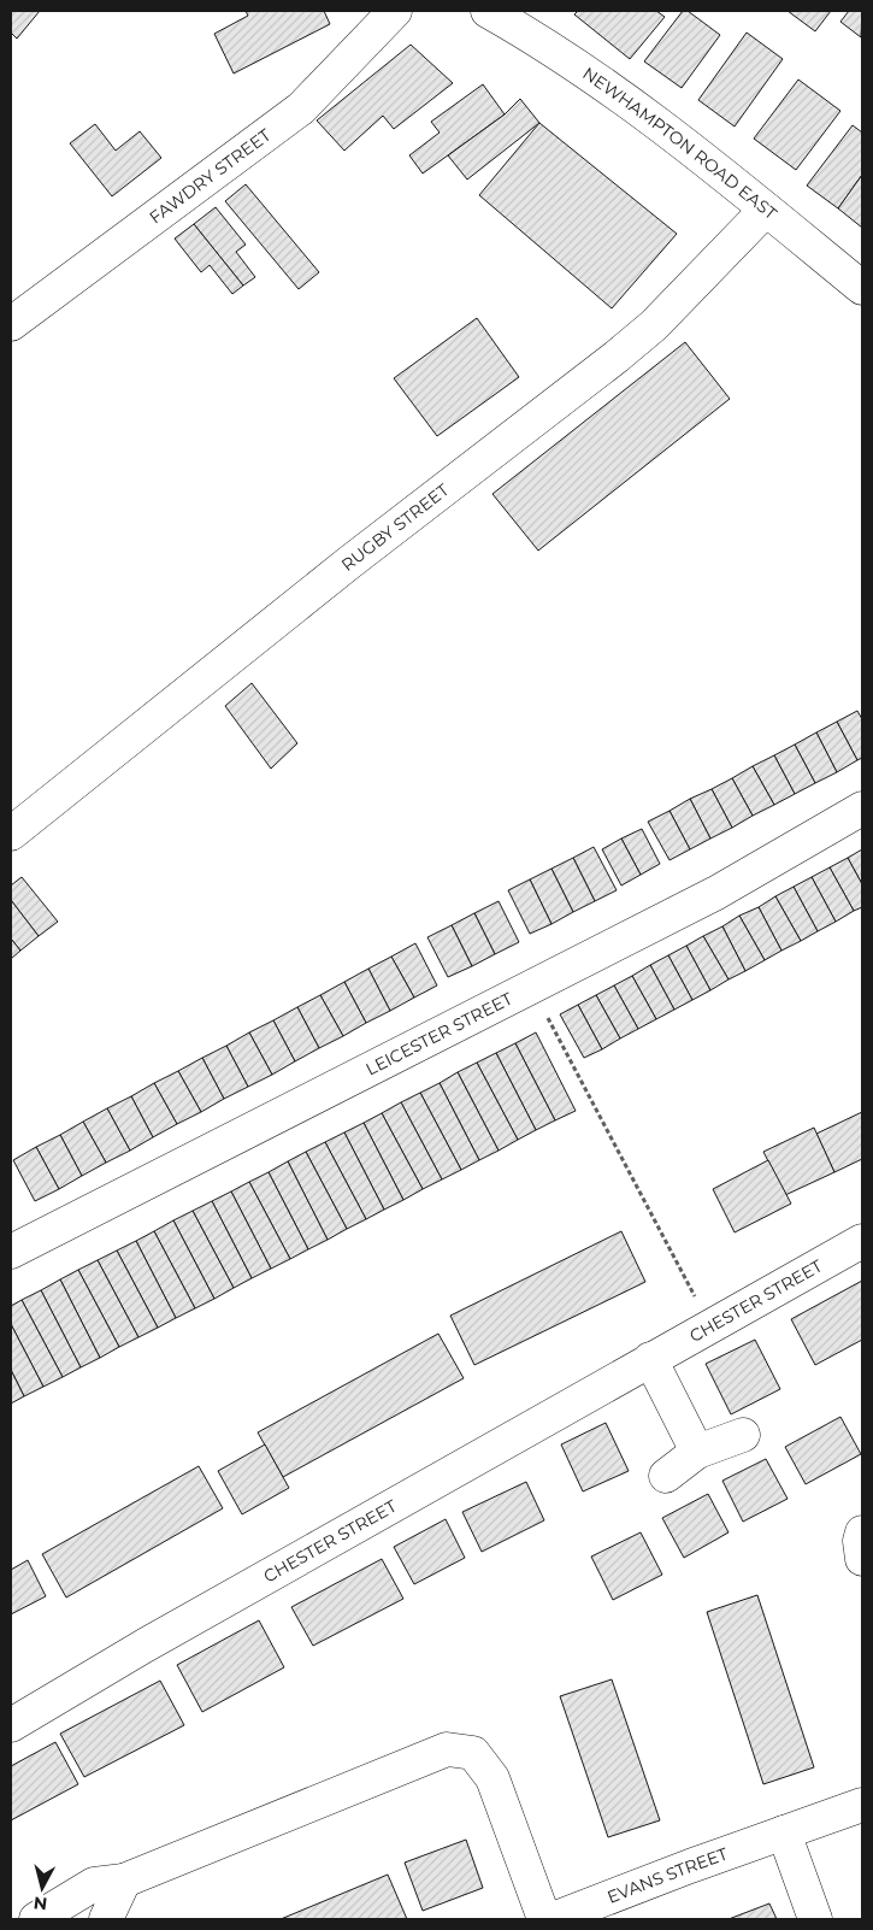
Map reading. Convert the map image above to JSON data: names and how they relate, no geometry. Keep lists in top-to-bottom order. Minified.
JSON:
{"streets":{"street":["NEWHAMPTON ROAD EAST","FAWDRY STREET","RUGBY STREET","LEICESTER STREET","CHESTER STREET","EVANS STREET"]},"crossings":[["NEWHAMPTON ROAD EAST","RUGBY STREET"]],"north":"bottom"}
